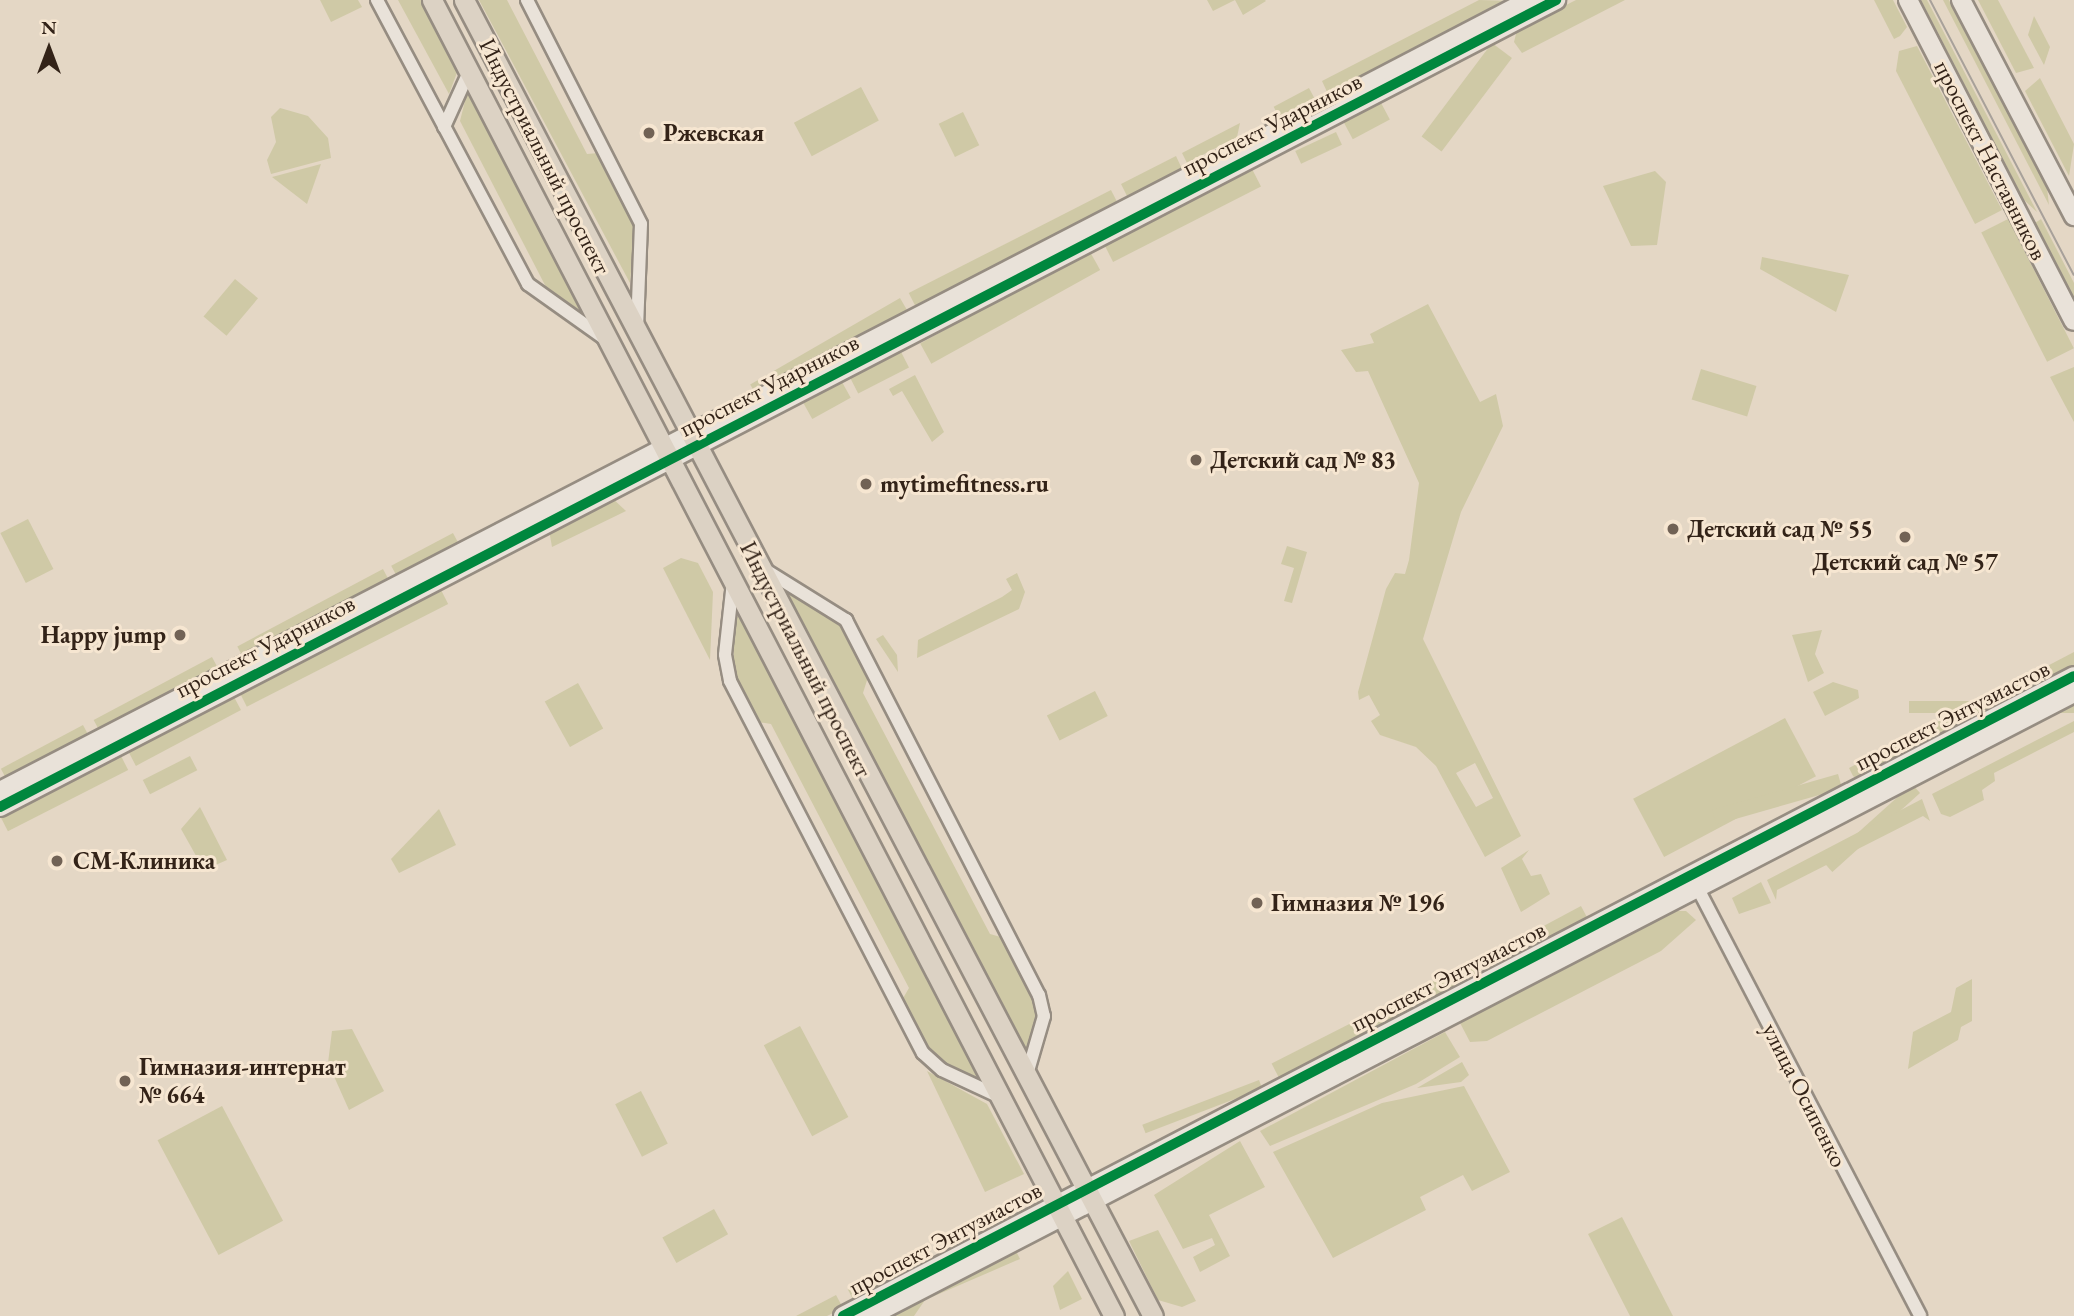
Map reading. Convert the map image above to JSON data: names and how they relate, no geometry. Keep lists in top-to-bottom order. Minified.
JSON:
{"streets":{"main road":["Индустриальный проспект"],"street":["проспект Ударников","проспект Наставников","проспект Энтузиастов","улица Осипенко"]},"crossings":[["проспект Ударников","Индустриальный проспект"],["Индустриальный проспект","проспект Энтузиастов"],["проспект Энтузиастов","улица Осипенко"]],"places":["Ржевская","Детский сад № 83","mytimefitness.ru","Детский сад № 55","Детский сад № 57","Happy jump","СМ-Клиника","Гимназия № 196","Гимназия-интернат № 664"],"north":"top"}
